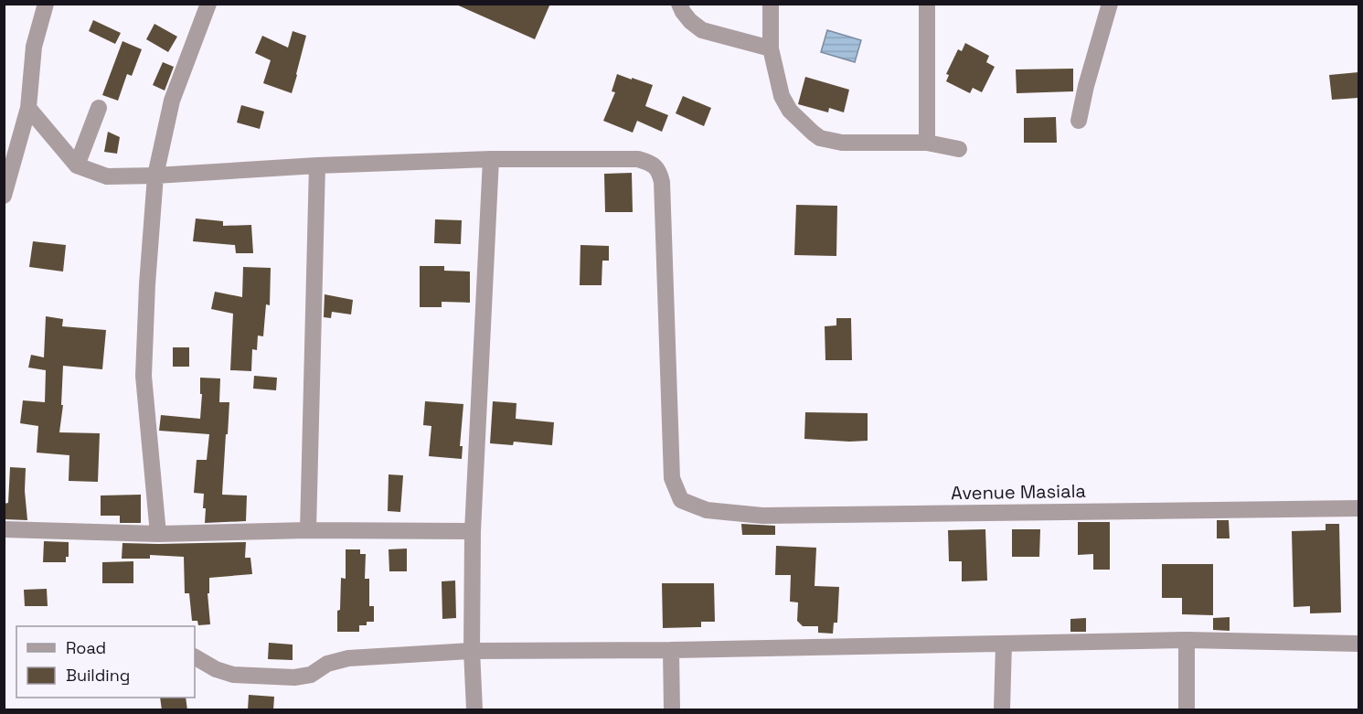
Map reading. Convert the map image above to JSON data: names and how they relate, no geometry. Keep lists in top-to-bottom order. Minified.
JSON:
{"streets":{"street":["Avenue Masiala"]},"legend":["Road","Building"]}
